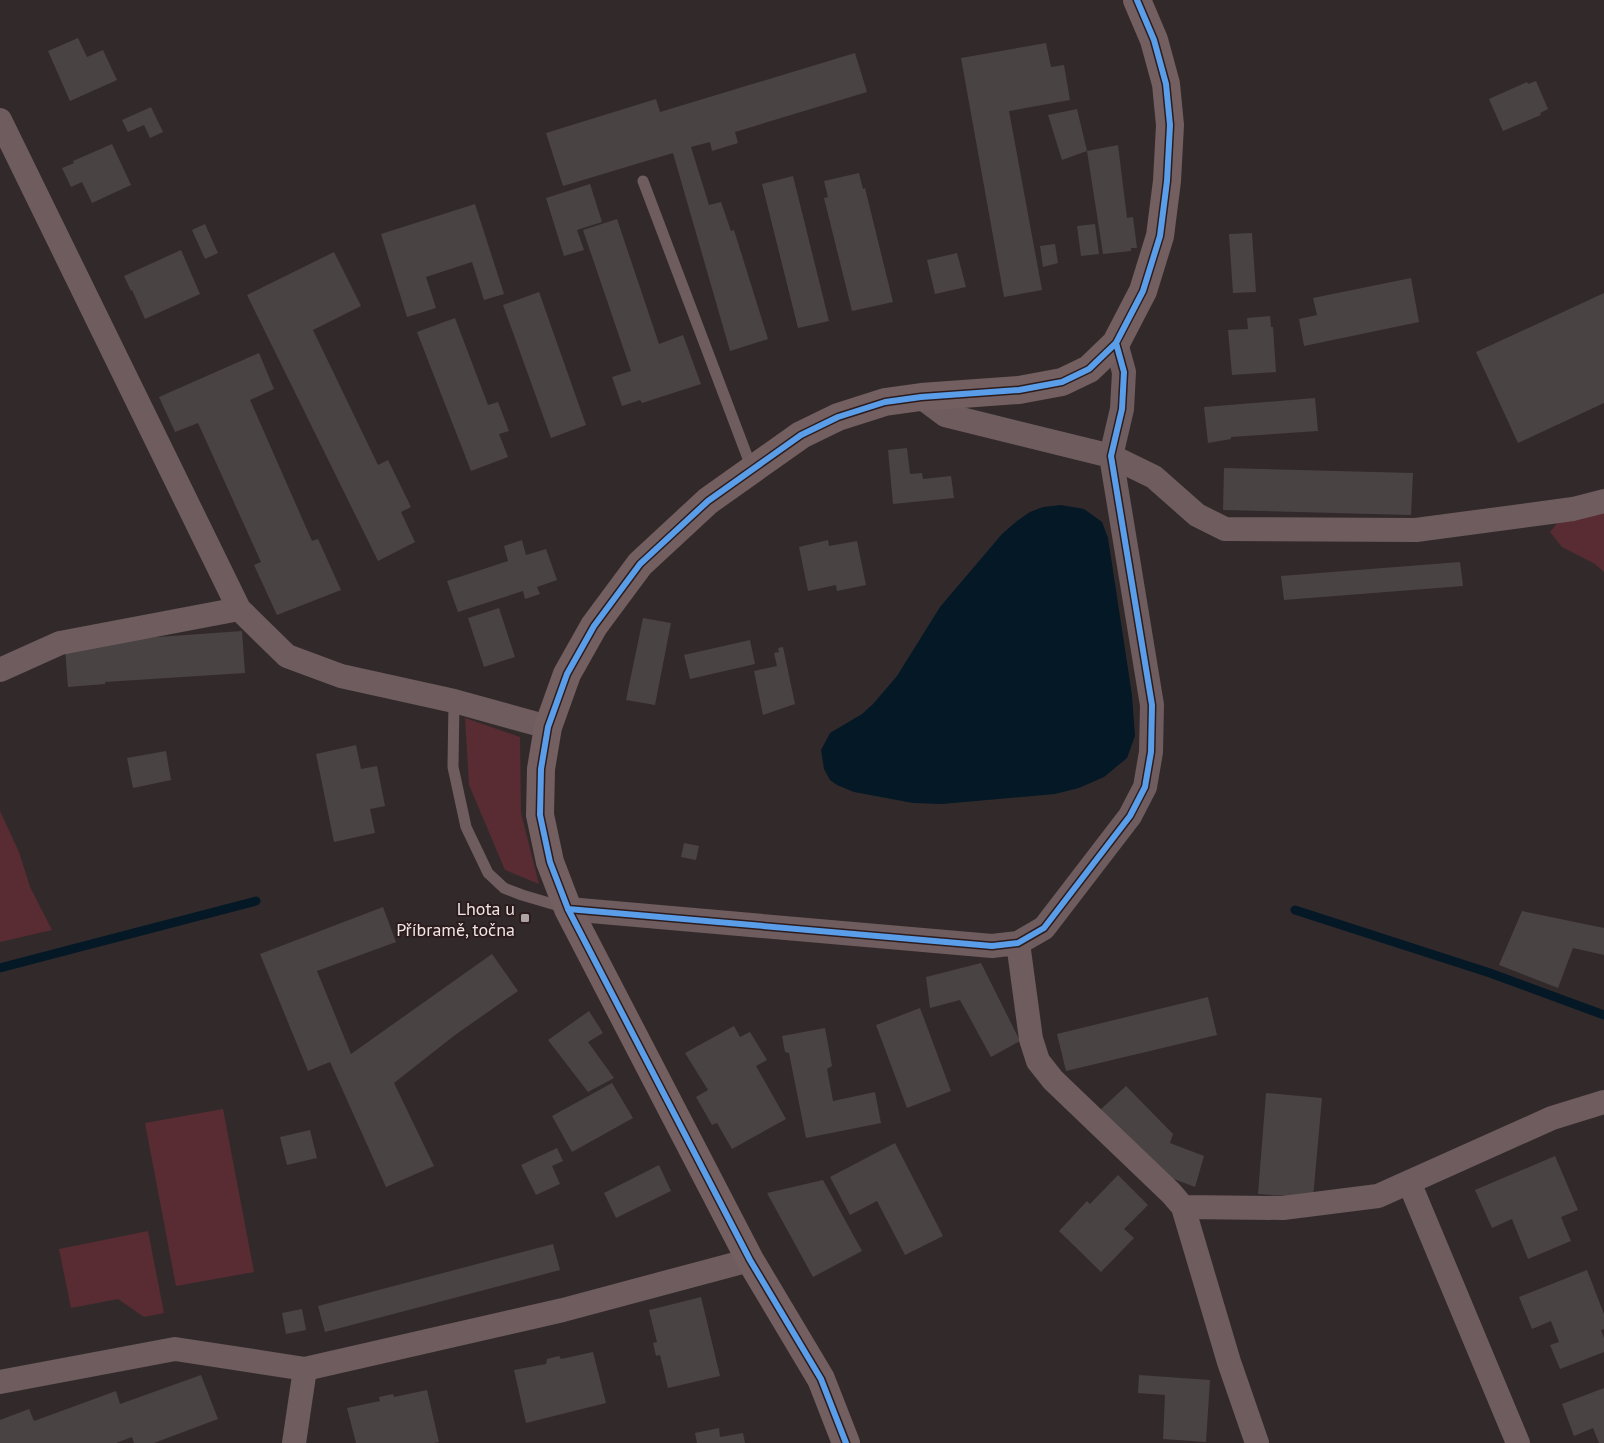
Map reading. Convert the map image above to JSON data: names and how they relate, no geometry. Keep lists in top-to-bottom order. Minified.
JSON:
{"places":{"transit":["Lhota u Příbramě, točna"]}}
